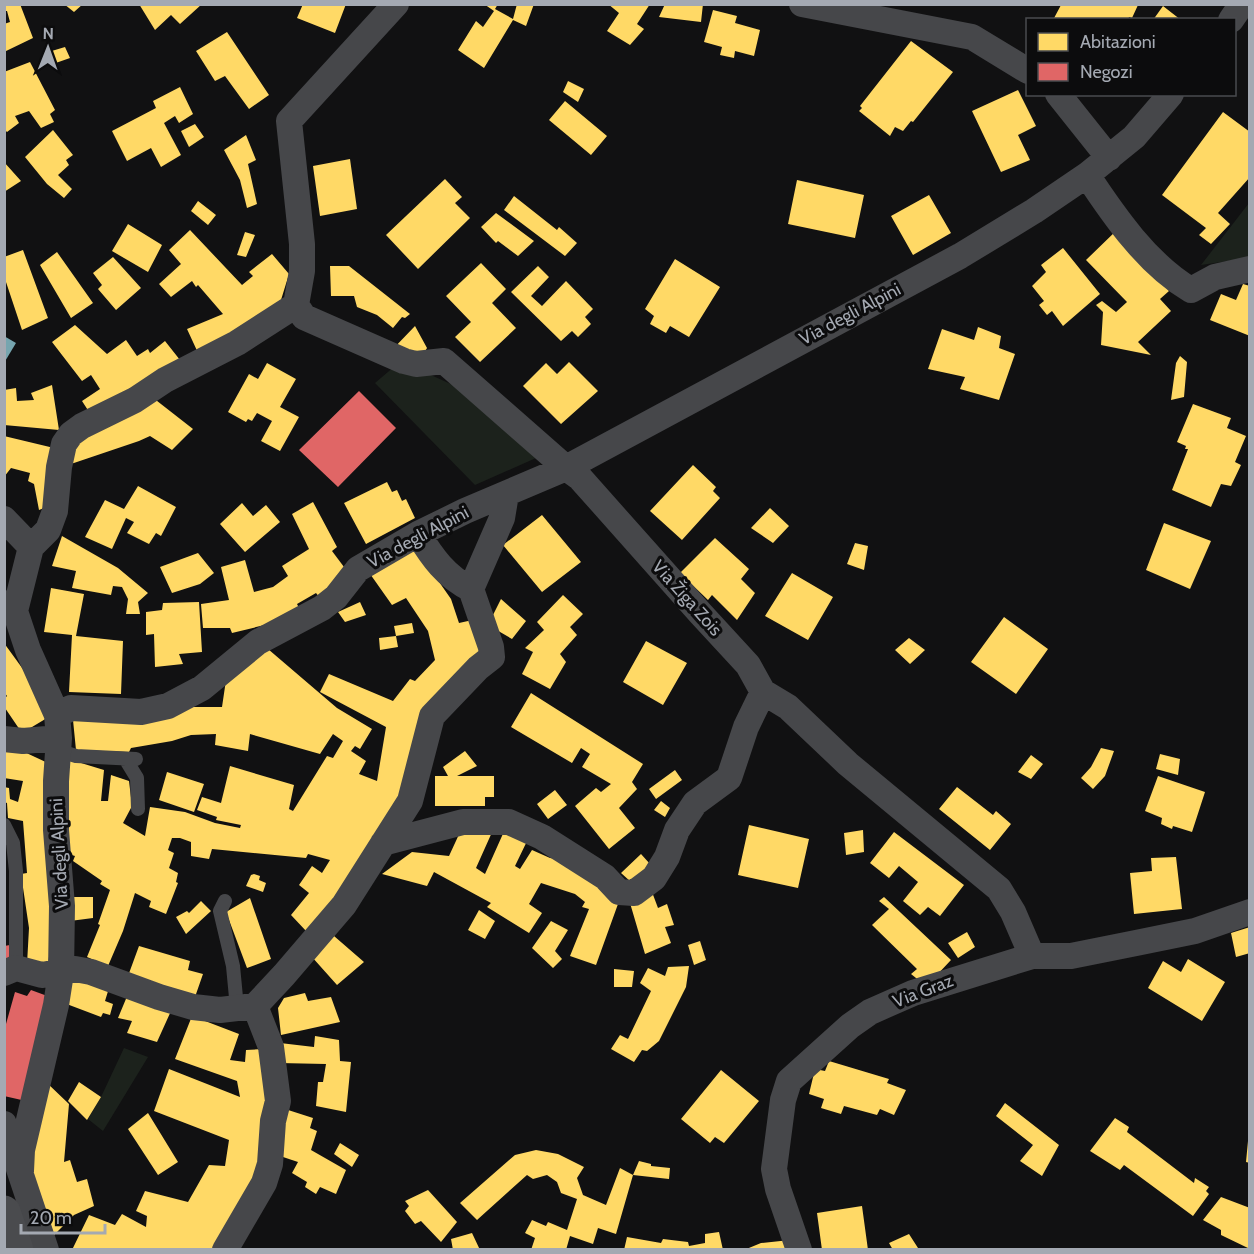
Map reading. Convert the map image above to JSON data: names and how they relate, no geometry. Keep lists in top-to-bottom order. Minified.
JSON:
{"streets":{"street":["Via degli Alpini","Via Žiga Zois","Via Graz"]},"crossings":[["Via degli Alpini","Via Žiga Zois"]],"legend":["Abitazioni","Negozi"],"scale_bar":"20 m","north":"top"}
